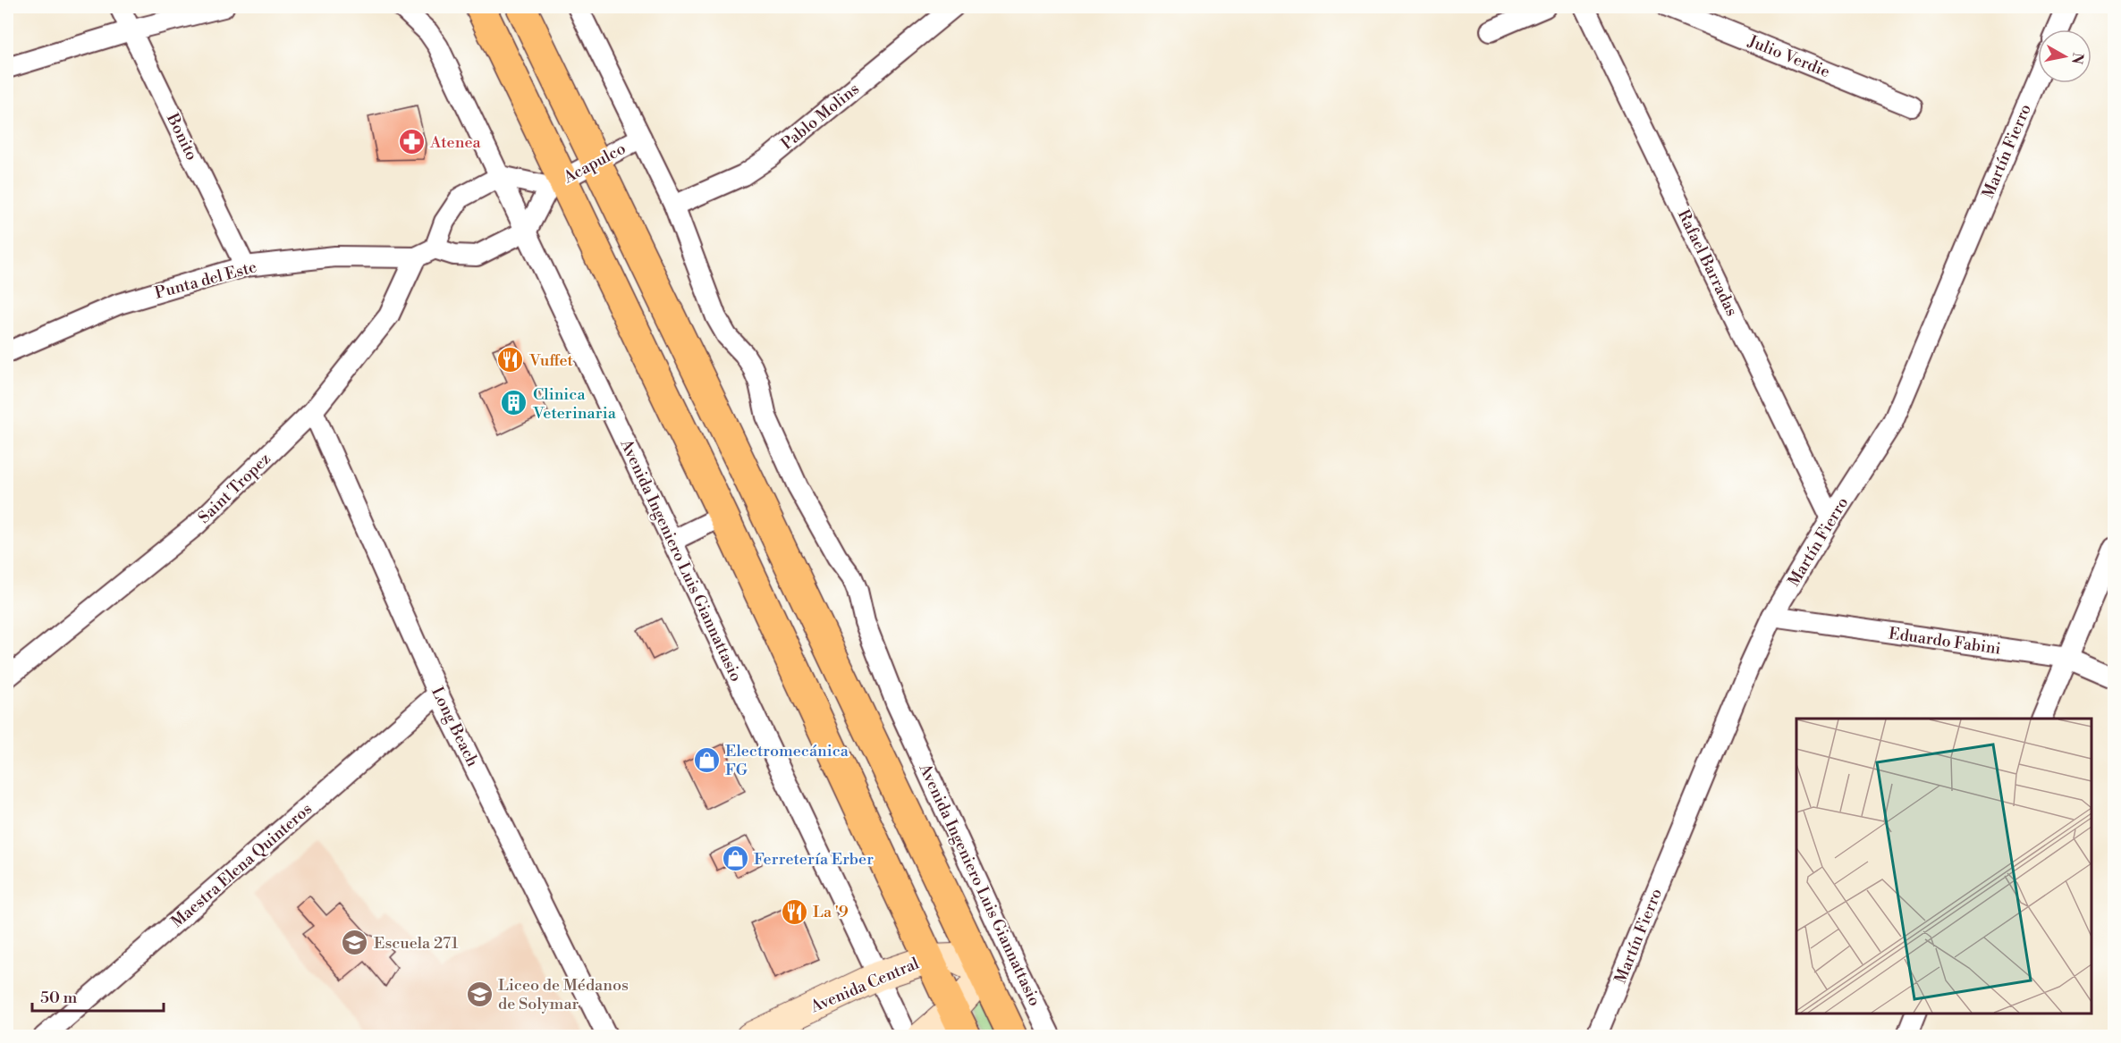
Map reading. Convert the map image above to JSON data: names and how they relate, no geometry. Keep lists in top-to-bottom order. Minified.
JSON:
{"streets":{"street":["Julio Verdie","Pablo Molins","Bonito","Martín Fierro","Acapulco","Rafael Barradas","Punta del Este","Saint Tropez","Avenida Ingeniero Luis Giannattasio","Eduardo Fabini","Long Beach","Maestra Elena Quinteros","Avenida Central"]},"crossings":[["Pablo Molins","Avenida Ingeniero Luis Giannattasio"],["Bonito","Punta del Este"],["Martín Fierro","Rafael Barradas"],["Martín Fierro","Eduardo Fabini"],["Acapulco","Avenida Ingeniero Luis Giannattasio"],["Punta del Este","Saint Tropez"],["Saint Tropez","Long Beach"],["Avenida Ingeniero Luis Giannattasio","Avenida Central"],["Long Beach","Maestra Elena Quinteros"]],"places":{"pharmacy":["Atenea"],"restaurant":["Vuffet","La '9"],"building":["Clinica Veterinaria"],"shop":["Electromecánica FG","Ferretería Erber"],"school or university":["Escuela 271","Liceo de Médanos de Solymar"]},"scale_bar":"50 m","north":"right"}
